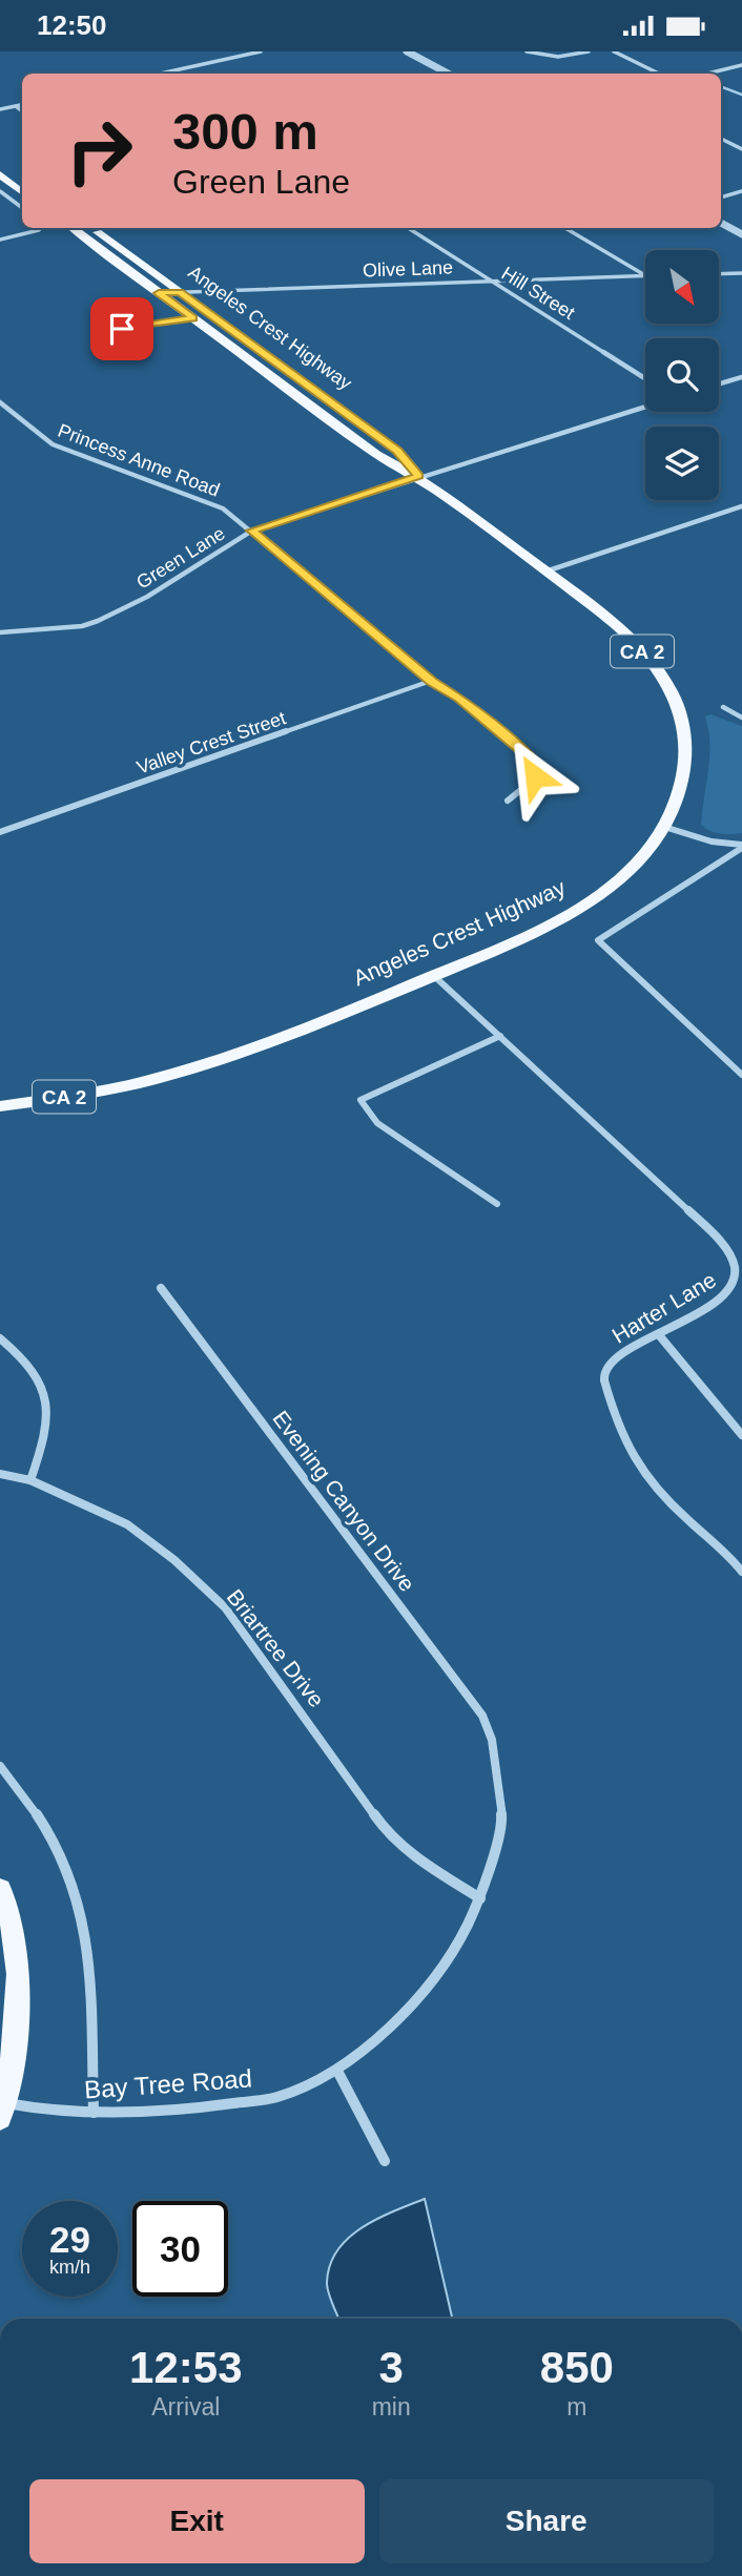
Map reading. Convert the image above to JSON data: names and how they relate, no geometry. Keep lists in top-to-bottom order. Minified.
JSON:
{"streets":{"main road":["Angeles Crest Highway","CA 2"],"street":["Olive Lane","Hill Street","Princess Anne Road","Green Lane","Valley Crest Street","Harter Lane","Evening Canyon Drive","Briartree Drive","Bay Tree Road"]},"crossings":[["Olive Lane","Hill Street"],["Olive Lane","Angeles Crest Highway"],["Angeles Crest Highway","Green Lane"],["Angeles Crest Highway","Harter Lane"],["Princess Anne Road","Green Lane"],["Princess Anne Road","Valley Crest Street"],["Evening Canyon Drive","Bay Tree Road"],["Briartree Drive","Bay Tree Road"]],"north":"bottom right","page":{"status":"12:50","turn":["300 m","Green Lane"],"speed":"29 km/h","limit":"30","eta":["12:53","Arrival","3","min","850","m"],"buttons":["Exit","Share"]}}
